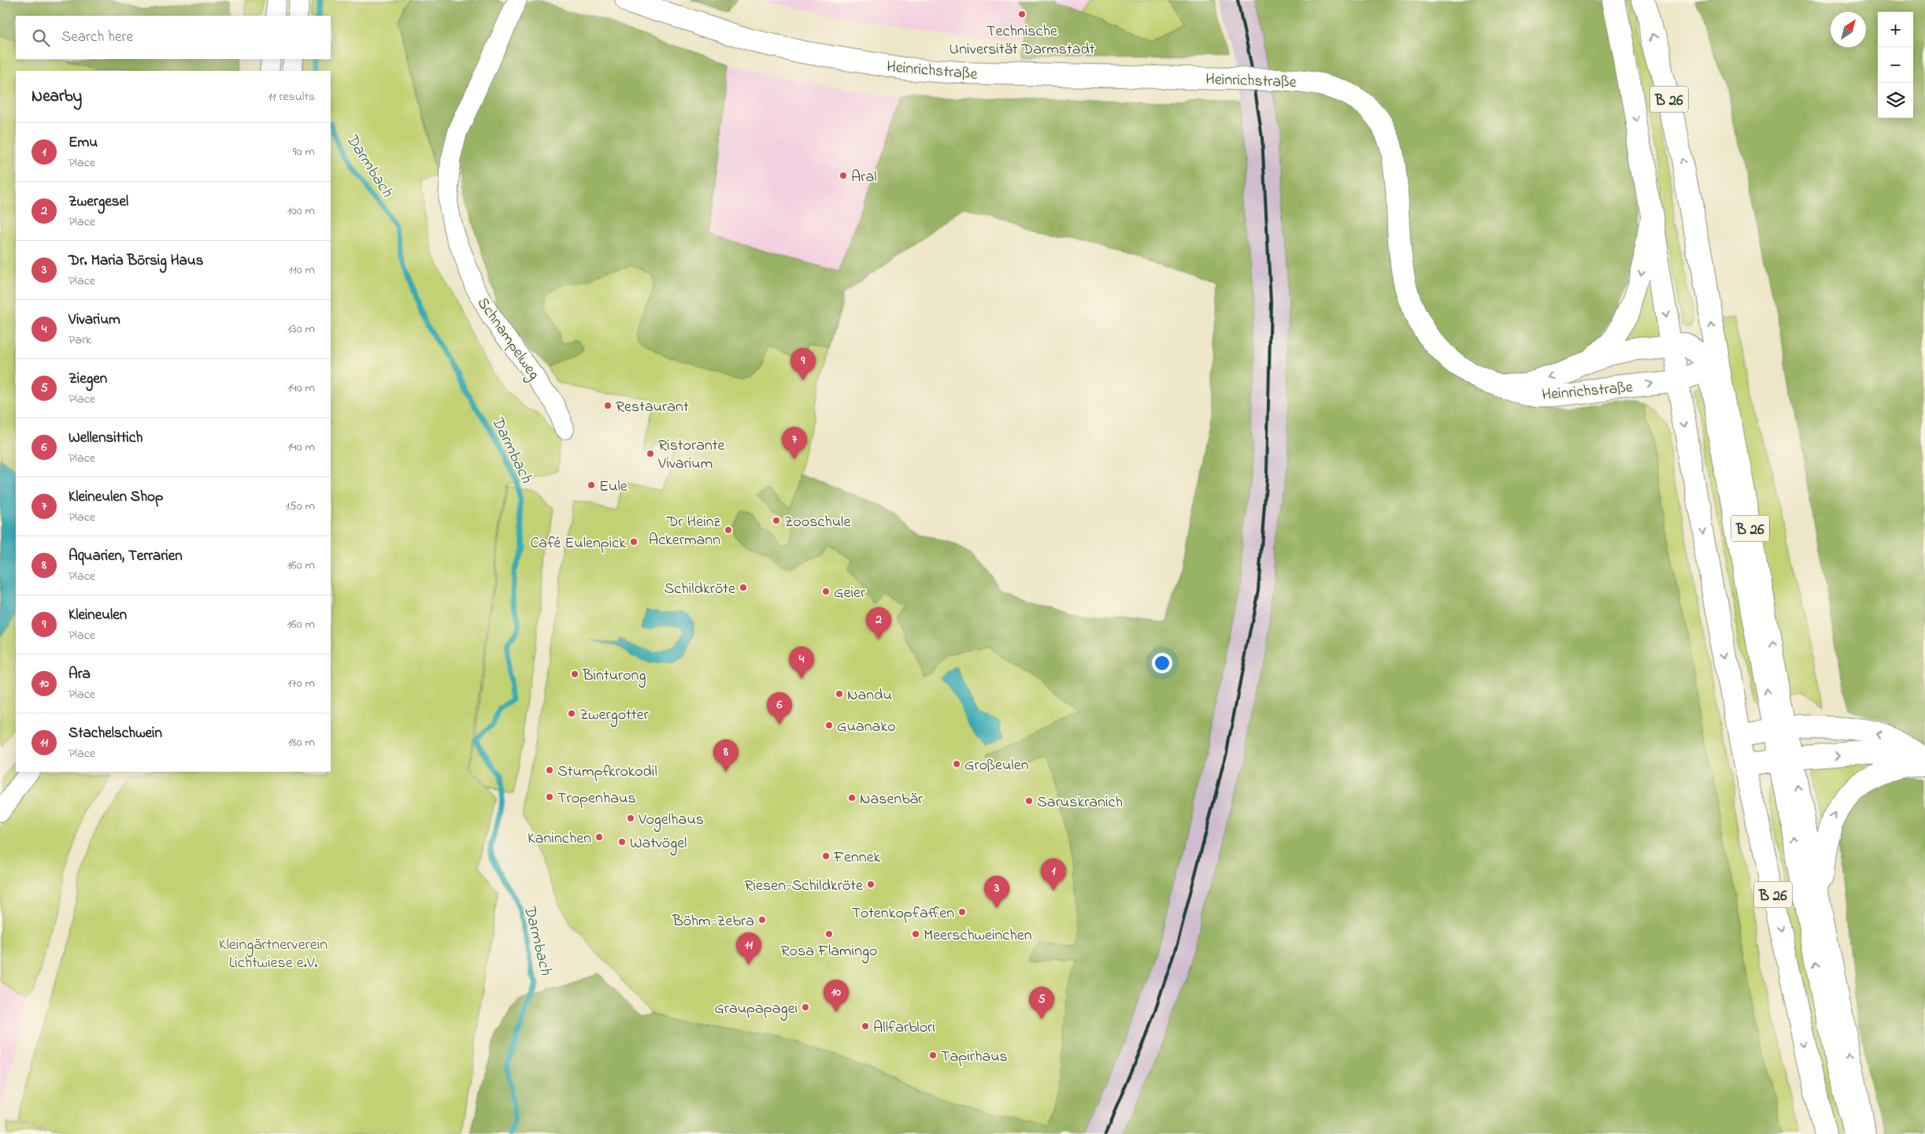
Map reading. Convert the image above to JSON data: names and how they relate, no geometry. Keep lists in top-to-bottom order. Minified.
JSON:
{"streets":{"main road":["Heinrichstraße","B 26"],"street":["Schnampelweg"]},"crossings":[["Heinrichstraße","B 26"]],"water":["Darmbach"],"parks":["Kleingärtnerverein Lichtwiese e.V."],"places":["Technische Universität Darmstadt","Aral","Restaurant","Ristorante Vivarium","Eule","Zooschule","Dr Heinz Ackermann","Café Eulenpick","Schildkröte","Geier","Binturong","Nandu","Zwergotter","Guanako","Großeulen","Stumpfkrokodil","Tropenhaus","Nasenbär","Saruskranich","Vogelhaus","Kaninchen","Watvögel","Fennek","Riesen-Schildkröte","Totenkopfaffen","Böhm-Zebra","Rosa Flamingo","Meerschweinchen","Graupapagei","Allfarblori","Tapirhaus"],"north":"top right","page":{"map_buttons":["+","−"],"search":"Search here","heading":["Nearby","11 results"],"list":[{"mark":"1","name":"Emu","note":"Place","value":"90 m"},{"mark":"2","name":"Zwergesel","note":"Place","value":"100 m"},{"mark":"3","name":"Dr. Maria Börsig Haus","note":"Place","value":"110 m"},{"mark":"4","name":"Vivarium","note":"Park","value":"130 m"},{"mark":"5","name":"Ziegen","note":"Place","value":"140 m"},{"mark":"6","name":"Wellensittich","note":"Place","value":"140 m"},{"mark":"7","name":"Kleineulen Shop","note":"Place","value":"150 m"},{"mark":"8","name":"Aquarien, Terrarien","note":"Place","value":"160 m"},{"mark":"9","name":"Kleineulen","note":"Place","value":"160 m"},{"mark":"10","name":"Ara","note":"Place","value":"170 m"},{"mark":"11","name":"Stachelschwein","note":"Place","value":"180 m"}],"pins":["9","7","2","4","6","8","1","3","11","10","5"]}}
